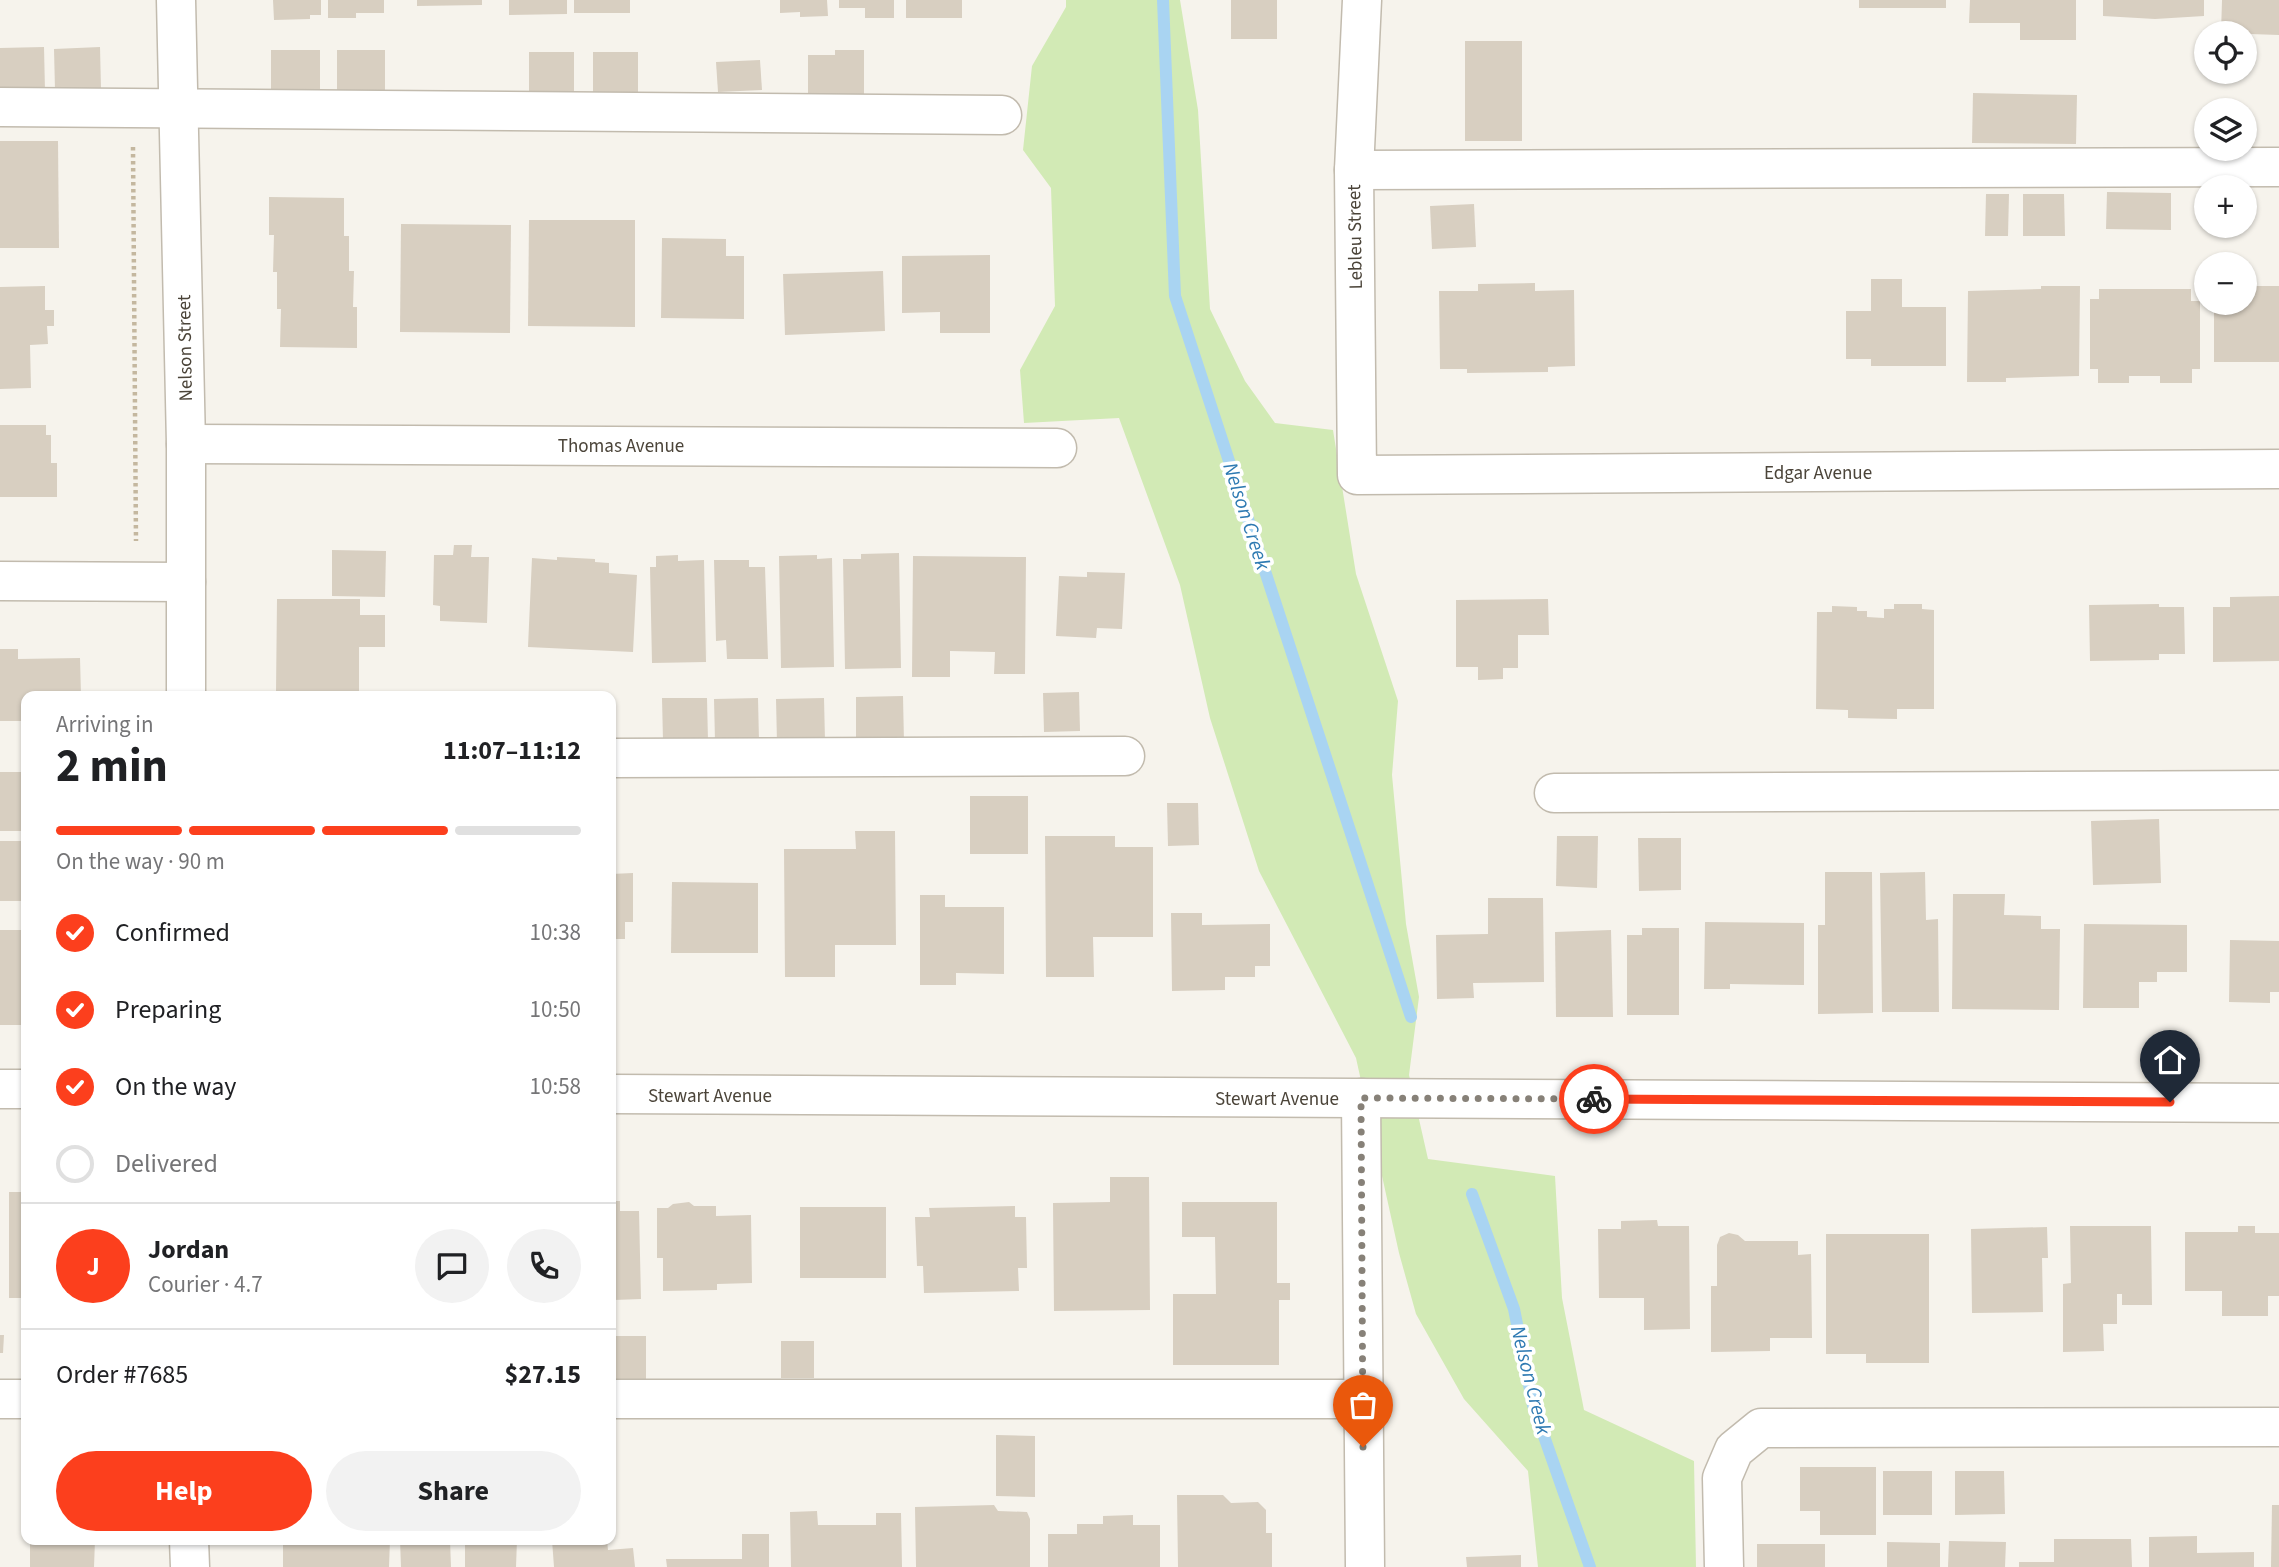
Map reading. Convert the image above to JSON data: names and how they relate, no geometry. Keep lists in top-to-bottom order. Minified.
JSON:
{"streets":{"street":["Lebleu Street","Nelson Street","Thomas Avenue","Edgar Avenue","Stewart Avenue"]},"crossings":[["Lebleu Street","Edgar Avenue"],["Nelson Street","Thomas Avenue"]],"water":["Nelson Creek"],"page":{"map_buttons":["+","−"],"heading":["2 min","Arriving in","11:07–11:12"],"panel":["Jordan","Courier · 4.7","Order #7685","$27.15"],"bar":"On the way · 90 m","list":[["Confirmed","10:38"],["Preparing","10:50"],["On the way","10:58"],"Delivered"],"round":"J","buttons":["Help","Share"]}}
